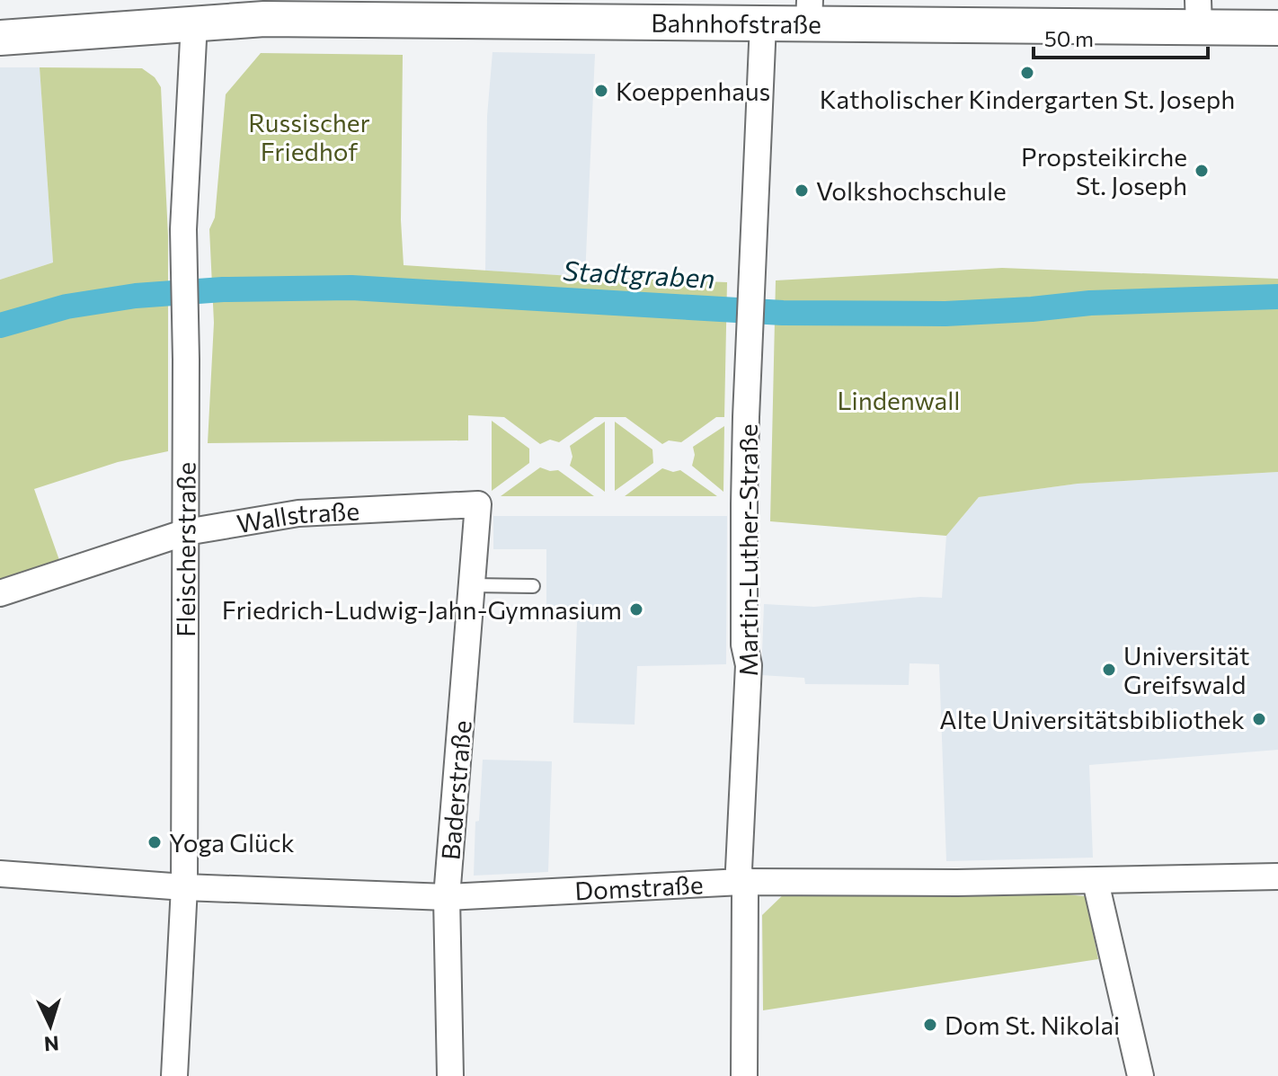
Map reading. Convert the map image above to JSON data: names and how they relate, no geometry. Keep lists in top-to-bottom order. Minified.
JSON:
{"streets":{"main road":["Bahnhofstraße"],"street":["Wallstraße","Fleischerstraße","Martin-Luther-Straße","Baderstraße","Domstraße"]},"crossings":[["Bahnhofstraße","Fleischerstraße"],["Bahnhofstraße","Martin-Luther-Straße"],["Wallstraße","Fleischerstraße"],["Wallstraße","Baderstraße"],["Fleischerstraße","Domstraße"],["Martin-Luther-Straße","Domstraße"],["Baderstraße","Domstraße"]],"water":["Stadtgraben"],"parks":["Russischer Friedhof","Lindenwall"],"places":["Katholischer Kindergarten St. Joseph","Koeppenhaus","Propsteikirche St. Joseph","Volkshochschule","Friedrich-Ludwig-Jahn-Gymnasium","Universität Greifswald","Alte Universitätsbibliothek","Yoga Glück","Dom St. Nikolai"],"scale_bar":"50 m","north":"bottom"}
